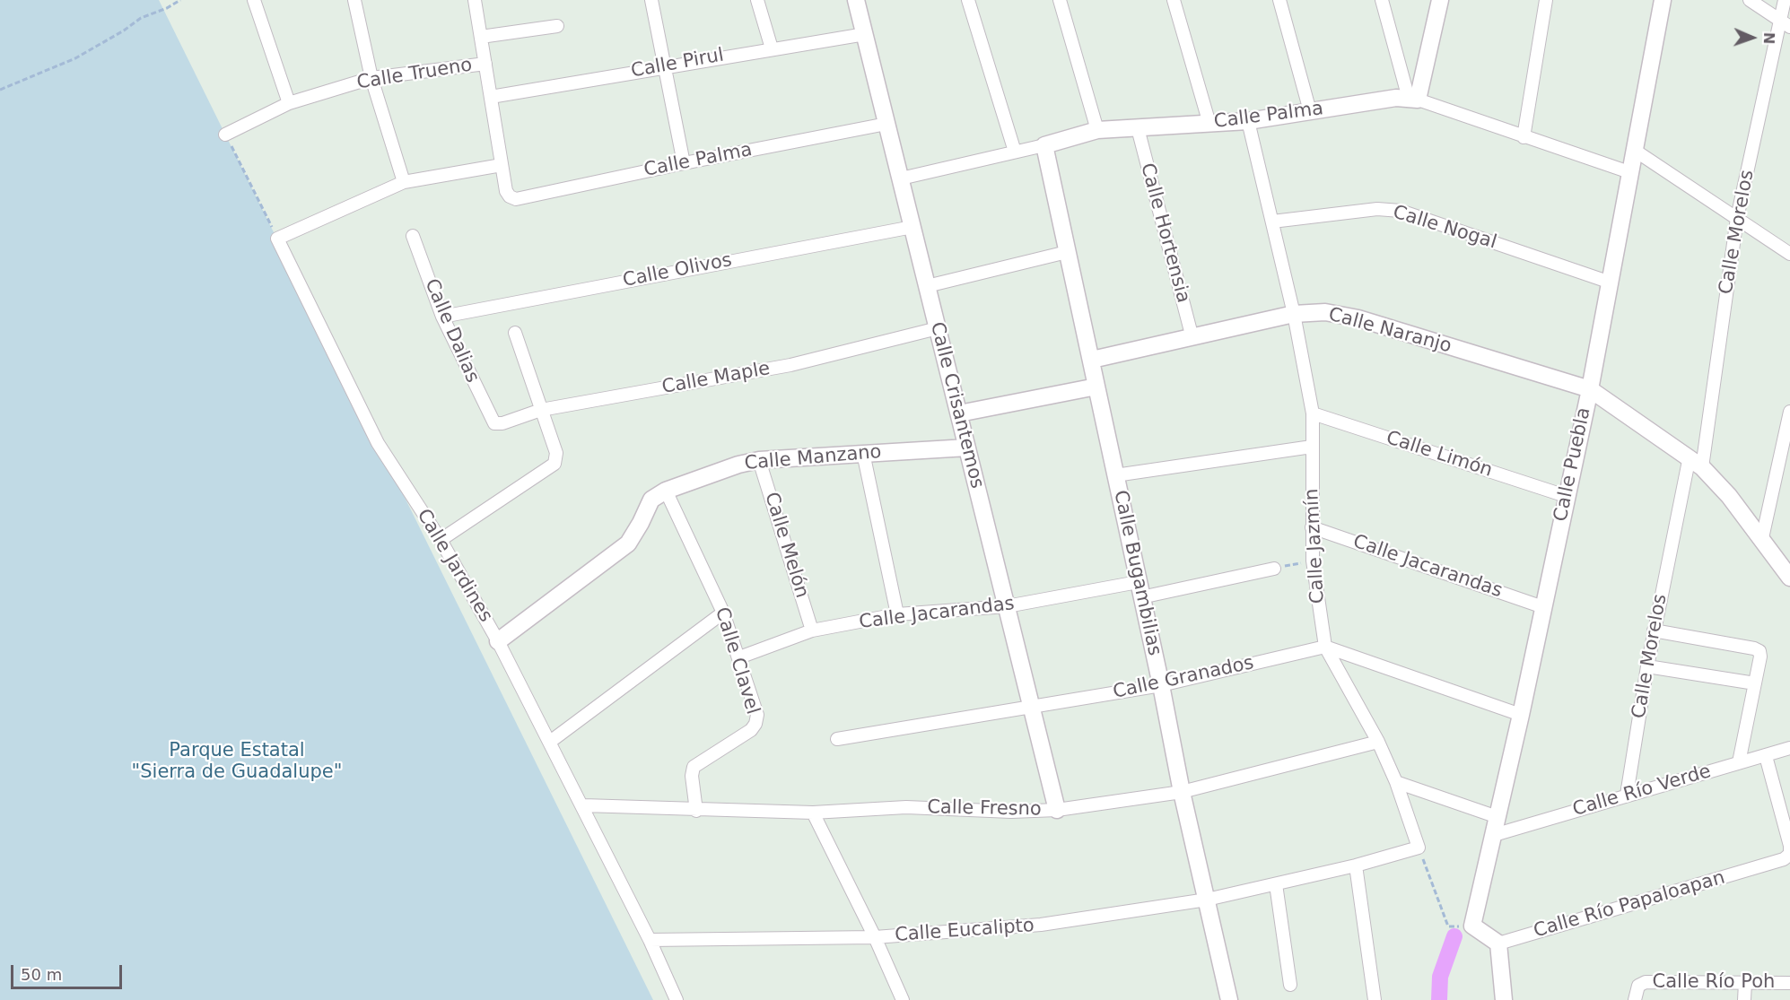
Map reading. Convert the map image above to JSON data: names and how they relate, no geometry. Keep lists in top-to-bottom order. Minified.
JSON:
{"streets":{"street":["Calle Pirul","Calle Trueno","Calle Palma","Calle Nogal","Calle Morelos","Calle Hortensia","Calle Olivos","Calle Dalias","Calle Naranjo","Calle Maple","Calle Crisantemos","Calle Limón","Calle Manzano","Calle Puebla","Calle Melón","Calle Jazmín","Calle Jardines","Calle Jacarandas","Calle Bugambilias","Calle Clavel","Calle Granados","Calle Río Verde","Calle Fresno","Calle Río Papaloapan","Calle Eucalipto","Calle Río Poh"]},"crossings":[["Calle Pirul","Calle Crisantemos"],["Calle Palma","Calle Hortensia"],["Calle Palma","Calle Crisantemos"],["Calle Palma","Calle Puebla"],["Calle Palma","Calle Jazmín"],["Calle Palma","Calle Bugambilias"],["Calle Nogal","Calle Puebla"],["Calle Nogal","Calle Jazmín"],["Calle Morelos","Calle Naranjo"],["Calle Morelos","Calle Río Verde"],["Calle Hortensia","Calle Naranjo"],["Calle Olivos","Calle Dalias"],["Calle Olivos","Calle Crisantemos"],["Calle Dalias","Calle Maple"],["Calle Naranjo","Calle Puebla"],["Calle Naranjo","Calle Jazmín"],["Calle Naranjo","Calle Bugambilias"],["Calle Maple","Calle Crisantemos"],["Calle Crisantemos","Calle Manzano"],["Calle Crisantemos","Calle Jacarandas"],["Calle Crisantemos","Calle Granados"],["Calle Crisantemos","Calle Fresno"],["Calle Limón","Calle Puebla"],["Calle Limón","Calle Jazmín"],["Calle Manzano","Calle Melón"],["Calle Manzano","Calle Jardines"],["Calle Manzano","Calle Clavel"],["Calle Puebla","Calle Jacarandas"],["Calle Puebla","Calle Río Verde"],["Calle Melón","Calle Jacarandas"],["Calle Jazmín","Calle Jacarandas"],["Calle Jazmín","Calle Granados"],["Calle Jazmín","Calle Fresno"],["Calle Jazmín","Calle Eucalipto"],["Calle Jardines","Calle Fresno"],["Calle Jardines","Calle Eucalipto"],["Calle Jacarandas","Calle Bugambilias"],["Calle Jacarandas","Calle Clavel"],["Calle Bugambilias","Calle Granados"],["Calle Bugambilias","Calle Fresno"],["Calle Bugambilias","Calle Eucalipto"],["Calle Clavel","Calle Fresno"]],"parks":["Parque Estatal \"Sierra de Guadalupe\""],"scale_bar":"50 m","north":"right"}
